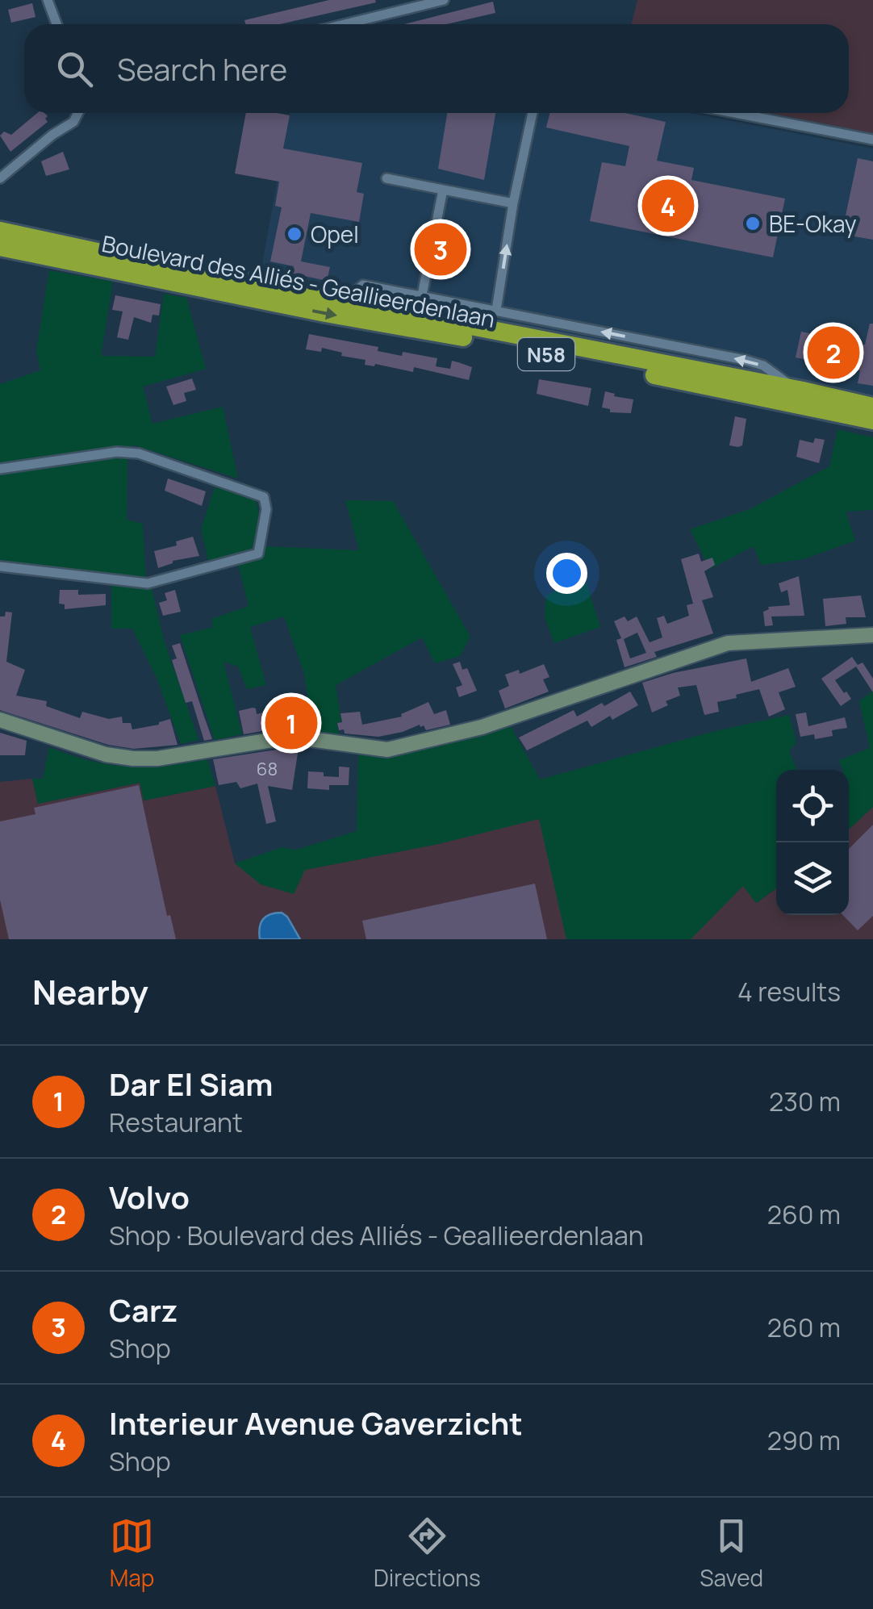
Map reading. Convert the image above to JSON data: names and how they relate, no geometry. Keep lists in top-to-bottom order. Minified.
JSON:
{"streets":{"highway":["Boulevard des Alliés - Geallieerdenlaan","N58"]},"places":["BE-Okay","Opel"],"house_numbers":["68"],"page":{"search":"Search here","pins":["4","3","2","1"],"heading":["Nearby","4 results"],"list":[{"mark":"1","name":"Dar El Siam","note":"Restaurant","value":"230 m"},{"mark":"2","name":"Volvo","note":"Shop · Boulevard des Alliés - Geallieerdenlaan","value":"260 m"},{"mark":"3","name":"Carz","note":"Shop","value":"260 m"},{"mark":"4","name":"Interieur Avenue Gaverzicht","note":"Shop","value":"290 m"}],"nav":["Map","Directions","Saved"]}}
